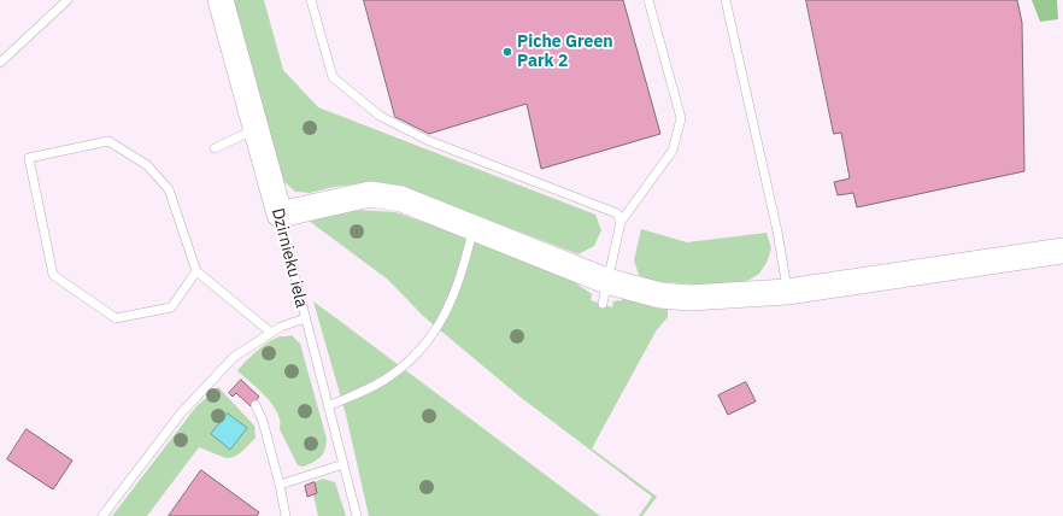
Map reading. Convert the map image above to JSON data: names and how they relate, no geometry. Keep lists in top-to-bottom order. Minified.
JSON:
{"streets":{"street":["Dzirnieku iela"]},"places":["Piche Green Park 2"]}
